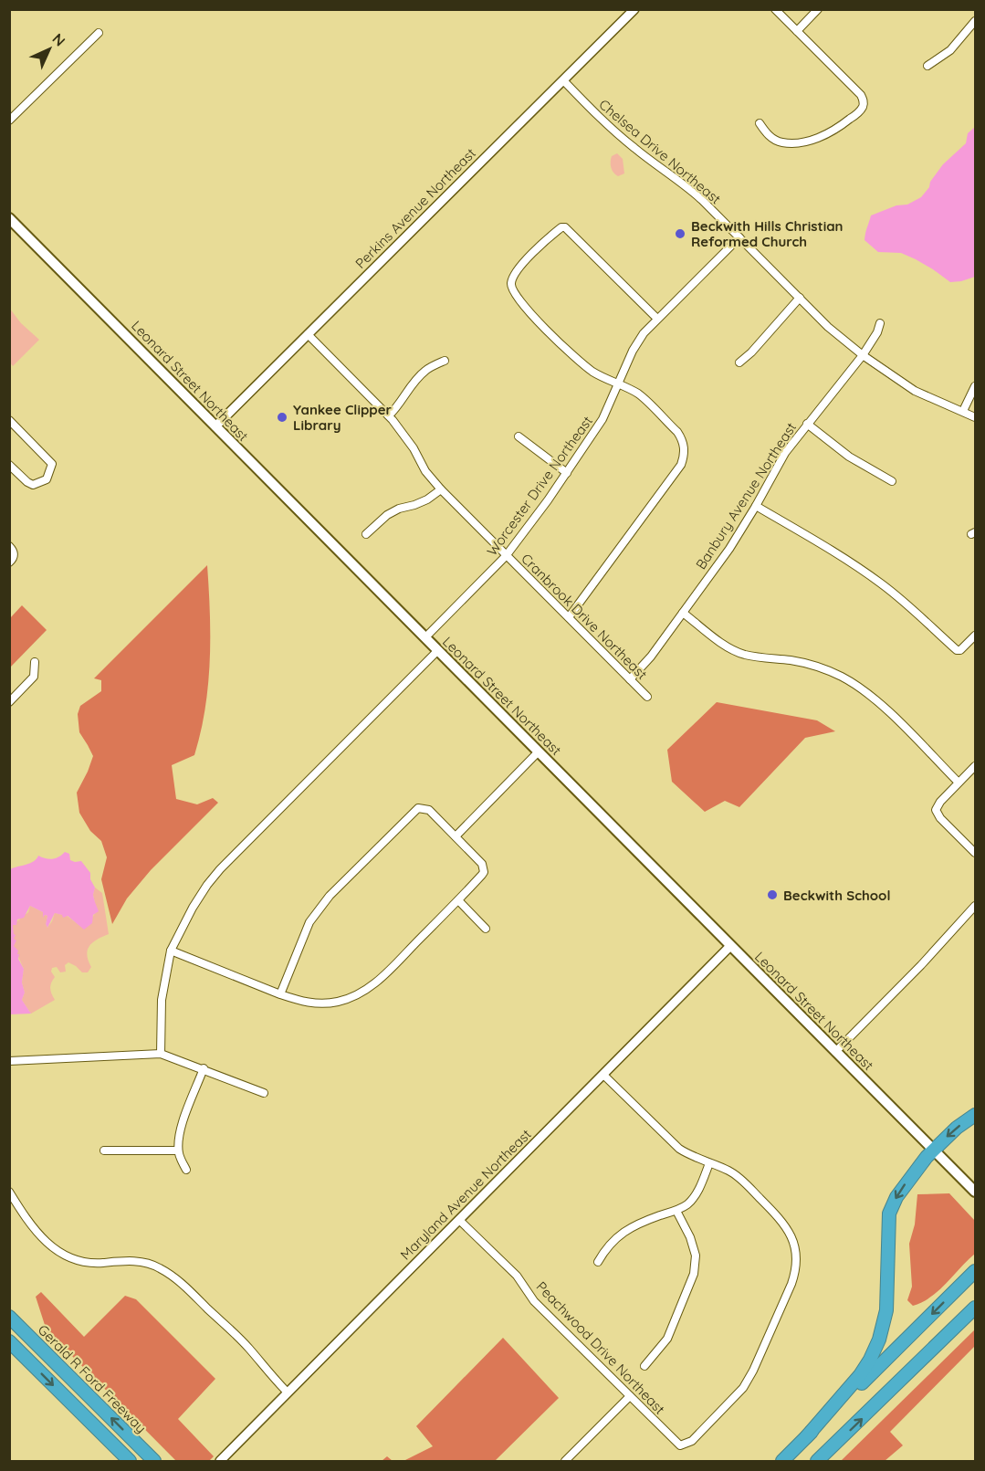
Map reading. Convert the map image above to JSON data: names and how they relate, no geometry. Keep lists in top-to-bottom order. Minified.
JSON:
{"streets":{"highway":["Gerald R Ford Freeway"],"main road":["Leonard Street Northeast"],"street":["Chelsea Drive Northeast","Perkins Avenue Northeast","Worcester Drive Northeast","Banbury Avenue Northeast","Cranbrook Drive Northeast","Maryland Avenue Northeast","Peachwood Drive Northeast"]},"crossings":[["Chelsea Drive Northeast","Perkins Avenue Northeast"],["Chelsea Drive Northeast","Worcester Drive Northeast"],["Chelsea Drive Northeast","Banbury Avenue Northeast"],["Perkins Avenue Northeast","Leonard Street Northeast"],["Perkins Avenue Northeast","Cranbrook Drive Northeast"],["Leonard Street Northeast","Worcester Drive Northeast"],["Leonard Street Northeast","Maryland Avenue Northeast"],["Worcester Drive Northeast","Cranbrook Drive Northeast"],["Banbury Avenue Northeast","Cranbrook Drive Northeast"],["Maryland Avenue Northeast","Peachwood Drive Northeast"]],"places":["Beckwith Hills Christian Reformed Church","Yankee Clipper Library","Beckwith School"],"north":"top right"}
